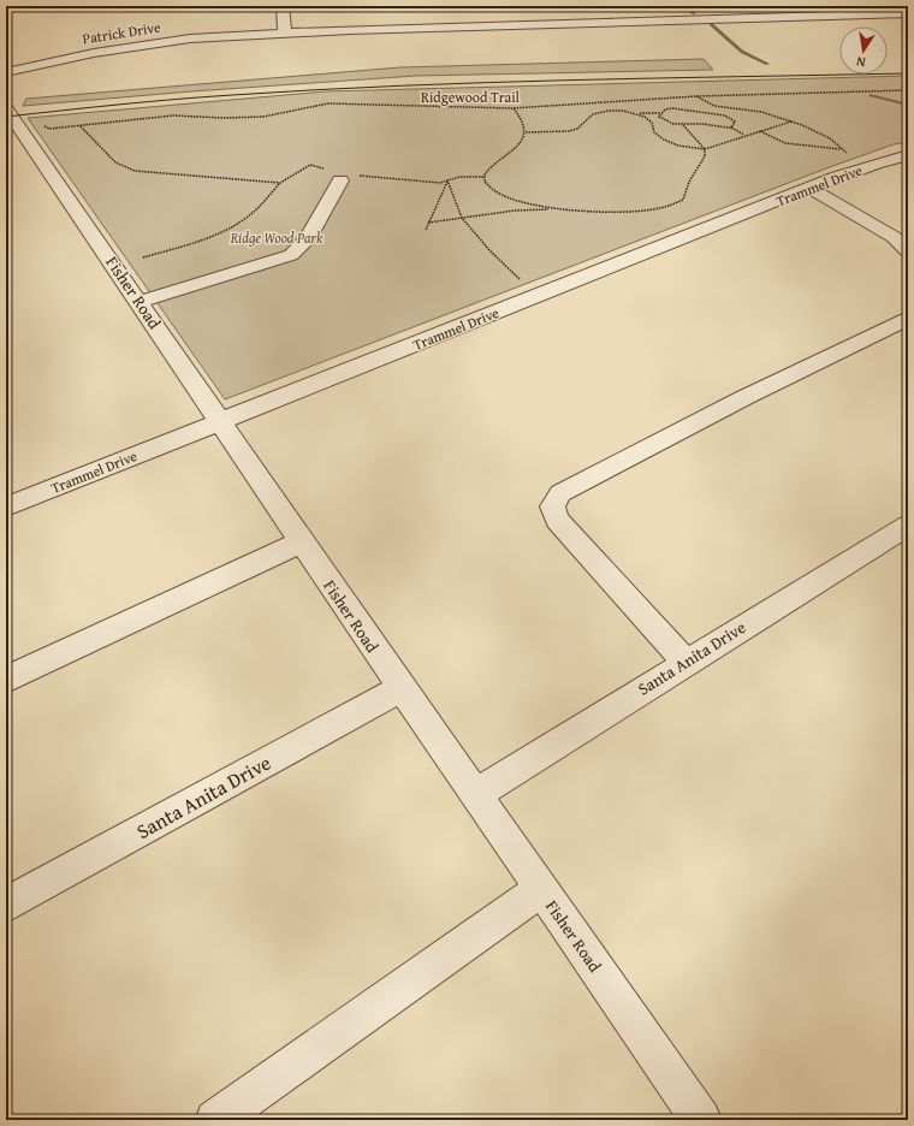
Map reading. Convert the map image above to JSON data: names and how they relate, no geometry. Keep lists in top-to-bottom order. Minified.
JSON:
{"streets":{"street":["Patrick Drive","Trammel Drive","Fisher Road","Santa Anita Drive"],"path":["Ridgewood Trail"]},"crossings":[["Trammel Drive","Fisher Road"],["Fisher Road","Santa Anita Drive"]],"parks":["Ridge Wood Park"],"north":"bottom"}
